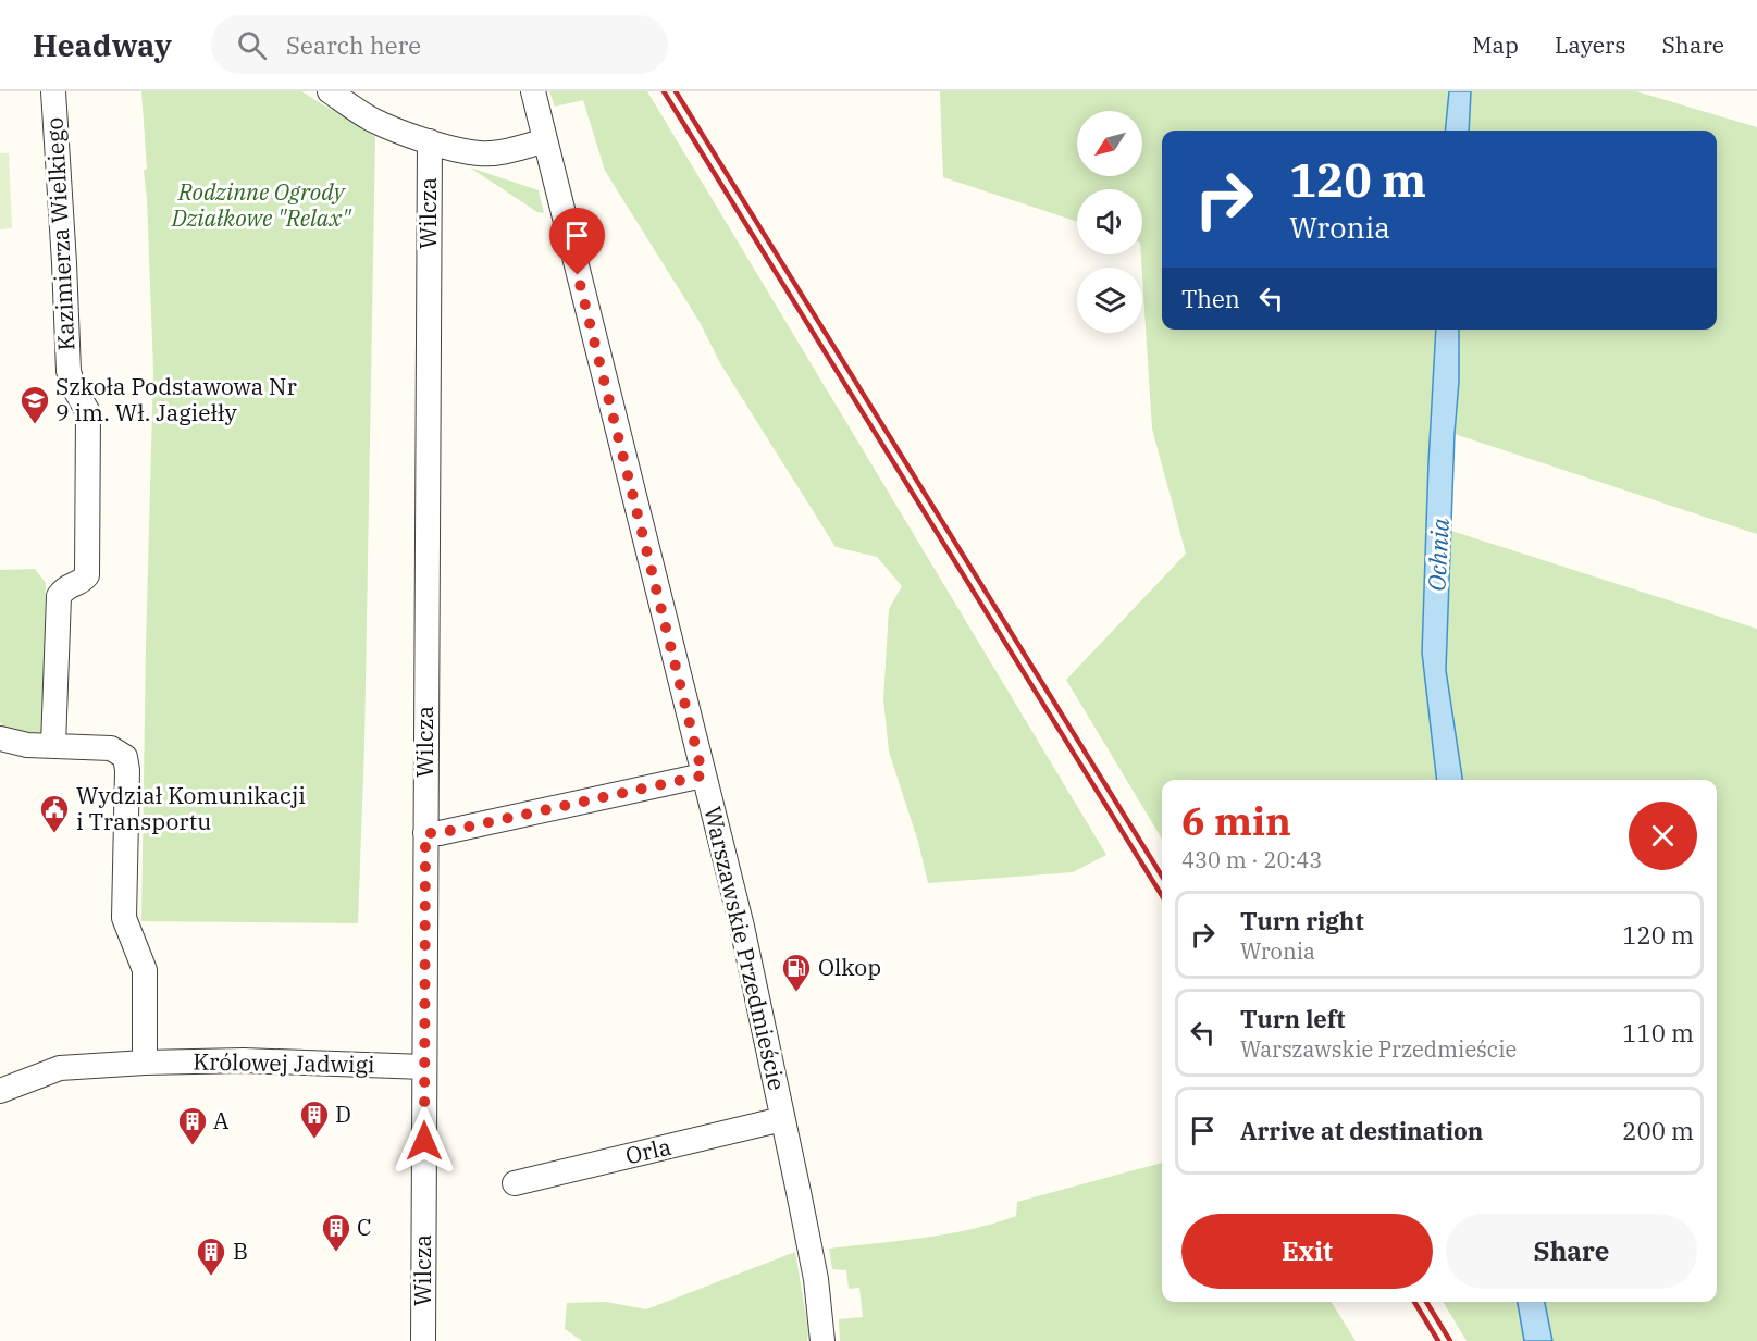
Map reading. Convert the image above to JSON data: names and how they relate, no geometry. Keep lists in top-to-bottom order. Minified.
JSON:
{"streets":{"street":["Wilcza","Kazimierza Wielkiego","Warszawskie Przedmieście","Królowej Jadwigi","Orla"]},"crossings":[["Wilcza","Królowej Jadwigi"],["Warszawskie Przedmieście","Orla"]],"water":["Ochnia"],"parks":["Rodzinne Ogrody Działkowe \"Relax\""],"places":{"school or university":["Szkoła Podstawowa Nr 9 im. Wł. Jagiełły"],"public building":["Wydział Komunikacji i Transportu"],"fuel station":["Olkop"],"building":["D","A","C","B"]},"north":"bottom left","page":{"header":"Headway","search":"Search here","nav":["Map","Layers","Share"],"turn":["120 m","Wronia"],"then":"Then","heading":["6 min","430 m · 20:43"],"list":[{"name":"Turn right","note":"Wronia","value":"120 m"},{"name":"Turn left","note":"Warszawskie Przedmieście","value":"110 m"},{"name":"Arrive at destination","value":"200 m"}],"buttons":["Exit","Share"]}}
